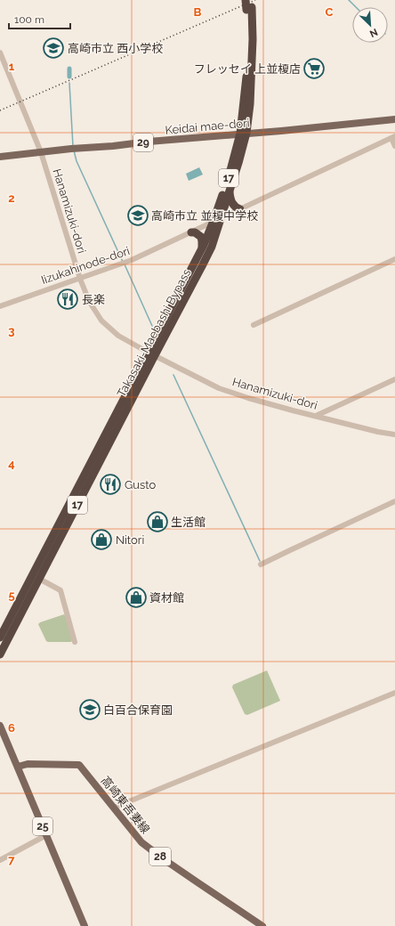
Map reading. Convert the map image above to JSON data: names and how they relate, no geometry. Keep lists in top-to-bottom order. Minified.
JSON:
{"streets":{"highway":["17","Takasaki-Maebashi Bypass"],"main road":["Keidai mae-dori","29","高崎東吾妻線","25","28"],"street":["Hanamizuki-dori","Iizukahinode-dori"]},"crossings":[["Keidai mae-dori","Hanamizuki-dori"],["Keidai mae-dori","Takasaki-Maebashi Bypass"],["Hanamizuki-dori","Iizukahinode-dori"],["Hanamizuki-dori","Takasaki-Maebashi Bypass"],["Iizukahinode-dori","Takasaki-Maebashi Bypass"],["高崎東吾妻線","25"]],"places":{"school or university":["高崎市立 西小学校","高崎市立 並榎中学校","白百合保育園"],"supermarket":["フレッセイ 上並榎店"],"restaurant":["長楽","Gusto"],"shop":["生活館","Nitori","資材館"]},"scale_bar":"100 m","north":"bottom right","grid":{"columns":["B","C"],"rows":["1","2","3","4","5","6","7"]}}
